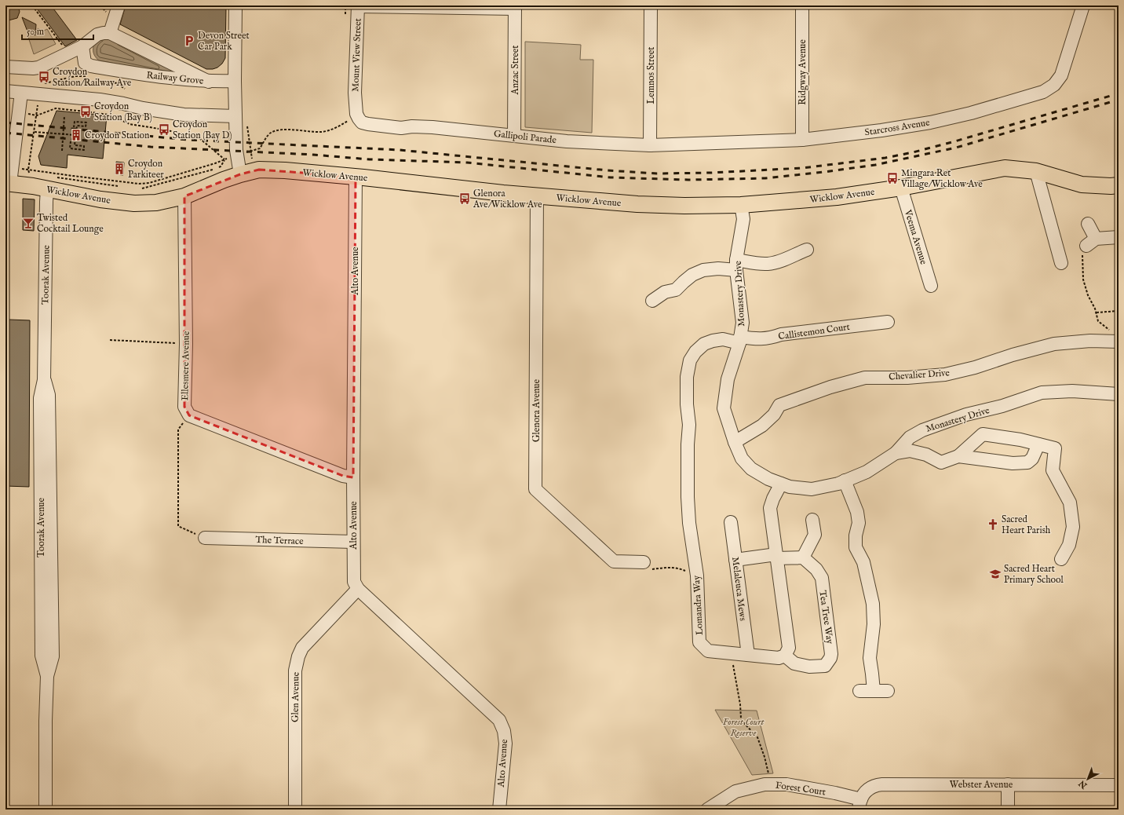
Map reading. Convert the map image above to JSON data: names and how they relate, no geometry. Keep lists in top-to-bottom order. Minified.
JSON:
{"streets":{"main road":["Wicklow Avenue"],"street":["Mount View Street","Anzac Street","Ridgway Avenue","Lemnos Street","Railway Grove","Starcross Avenue","Gallipoli Parade","Veema Avenue","Alto Avenue","Toorak Avenue","Monastery Drive","Callistemon Court","Ellesmere Avenue","Chevalier Drive","Glenora Avenue","The Terrace","Melaleuca Mews","Lomandra Way","Tea Tree Way","Glen Avenue","Webster Avenue","Forest Court"]},"crossings":[["Mount View Street","Gallipoli Parade"],["Anzac Street","Gallipoli Parade"],["Ridgway Avenue","Starcross Avenue"],["Lemnos Street","Starcross Avenue"],["Lemnos Street","Gallipoli Parade"],["Starcross Avenue","Gallipoli Parade"],["Wicklow Avenue","Veema Avenue"],["Wicklow Avenue","Alto Avenue"],["Wicklow Avenue","Toorak Avenue"],["Wicklow Avenue","Monastery Drive"],["Wicklow Avenue","Ellesmere Avenue"],["Wicklow Avenue","Glenora Avenue"],["Alto Avenue","The Terrace"],["Alto Avenue","Glen Avenue"],["Monastery Drive","Callistemon Court"],["Monastery Drive","Chevalier Drive"],["Monastery Drive","Lomandra Way"],["Callistemon Court","Lomandra Way"],["Melaleuca Mews","Lomandra Way"],["Lomandra Way","Tea Tree Way"],["Webster Avenue","Forest Court"]],"parks":["Forest Court Reserve"],"places":{"parking":["Devon Street Car Park"],"bus stop":["Croydon Station/Railway Ave","Croydon Station (Bay B)","Croydon Station (Bay D)","Mingara Ret Village/Wicklow Ave","Glenora Ave/Wicklow Ave"],"building":["Croydon Station","Croydon Parkiteer"],"bar":["Twisted Cocktail Lounge"],"church":["Sacred Heart Parish"],"school or university":["Sacred Heart Primary School"]},"scale_bar":"50 m","north":"bottom left"}
